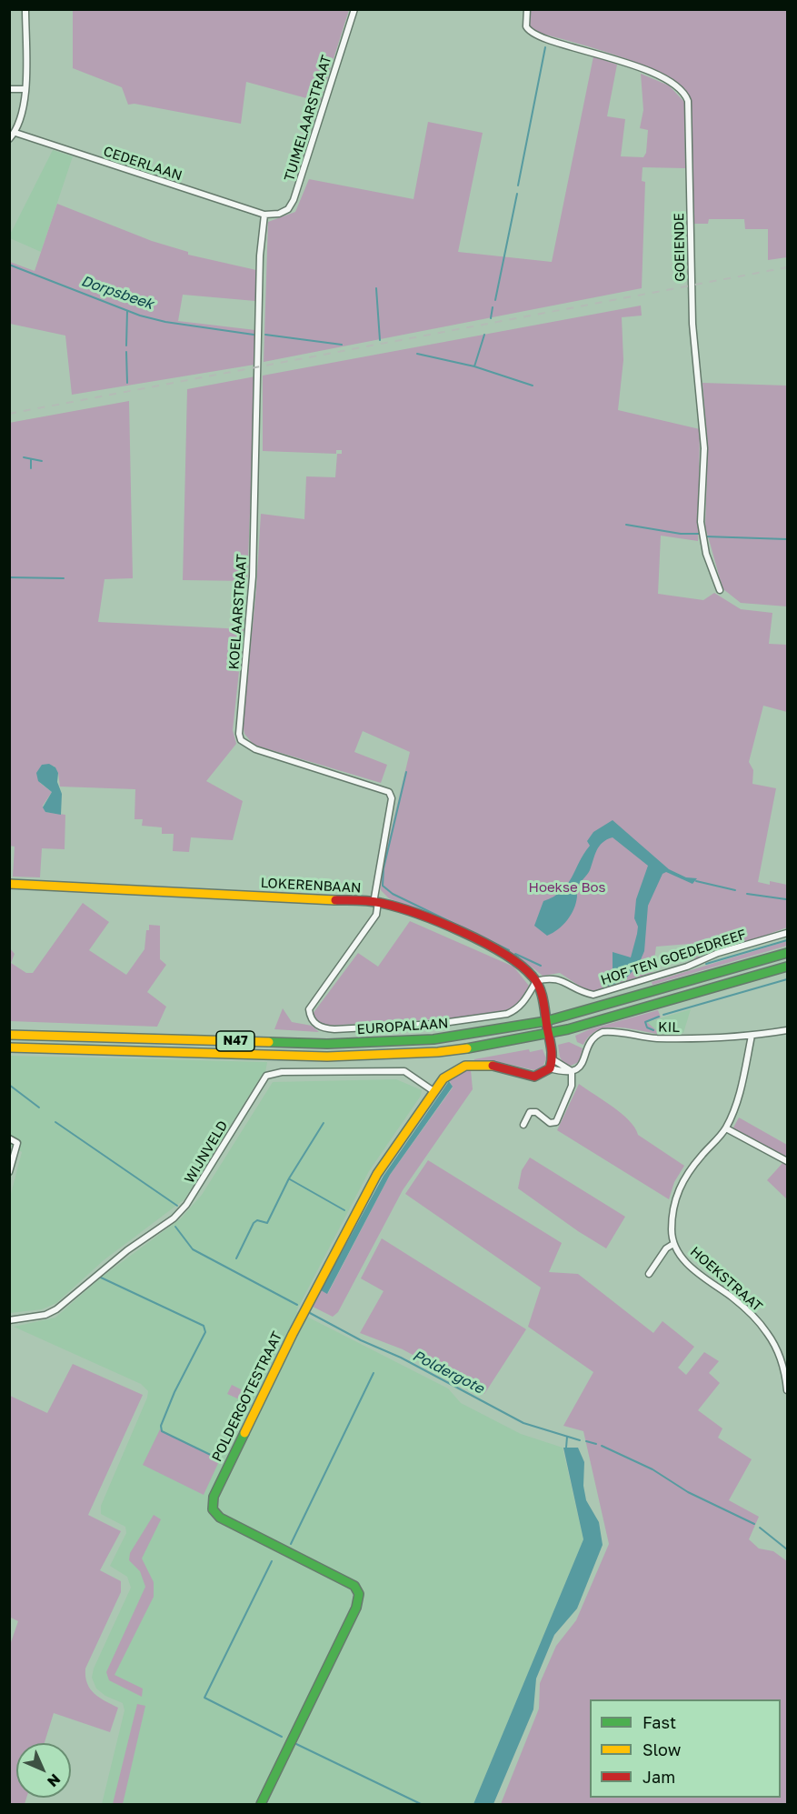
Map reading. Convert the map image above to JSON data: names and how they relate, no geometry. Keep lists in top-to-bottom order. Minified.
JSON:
{"streets":{"main road":["LOKERENBAAN","EUROPALAAN","N47","POLDERGOTESTRAAT"],"street":["TUIMELAARSTRAAT","CEDERLAAN","GOEIENDE","KOELAARSTRAAT","HOF TEN GOEDEDREEF","KIL","WIJNVELD","HOEKSTRAAT"]},"crossings":[["TUIMELAARSTRAAT","CEDERLAAN"],["TUIMELAARSTRAAT","KOELAARSTRAAT"],["CEDERLAAN","KOELAARSTRAAT"],["KOELAARSTRAAT","LOKERENBAAN"],["LOKERENBAAN","HOF TEN GOEDEDREEF"],["KIL","HOEKSTRAAT"],["WIJNVELD","POLDERGOTESTRAAT"]],"water":["Dorpsbeek","Poldergote"],"parks":["Hoekse Bos"],"legend":["Fast","Slow","Jam"],"north":"bottom right"}
